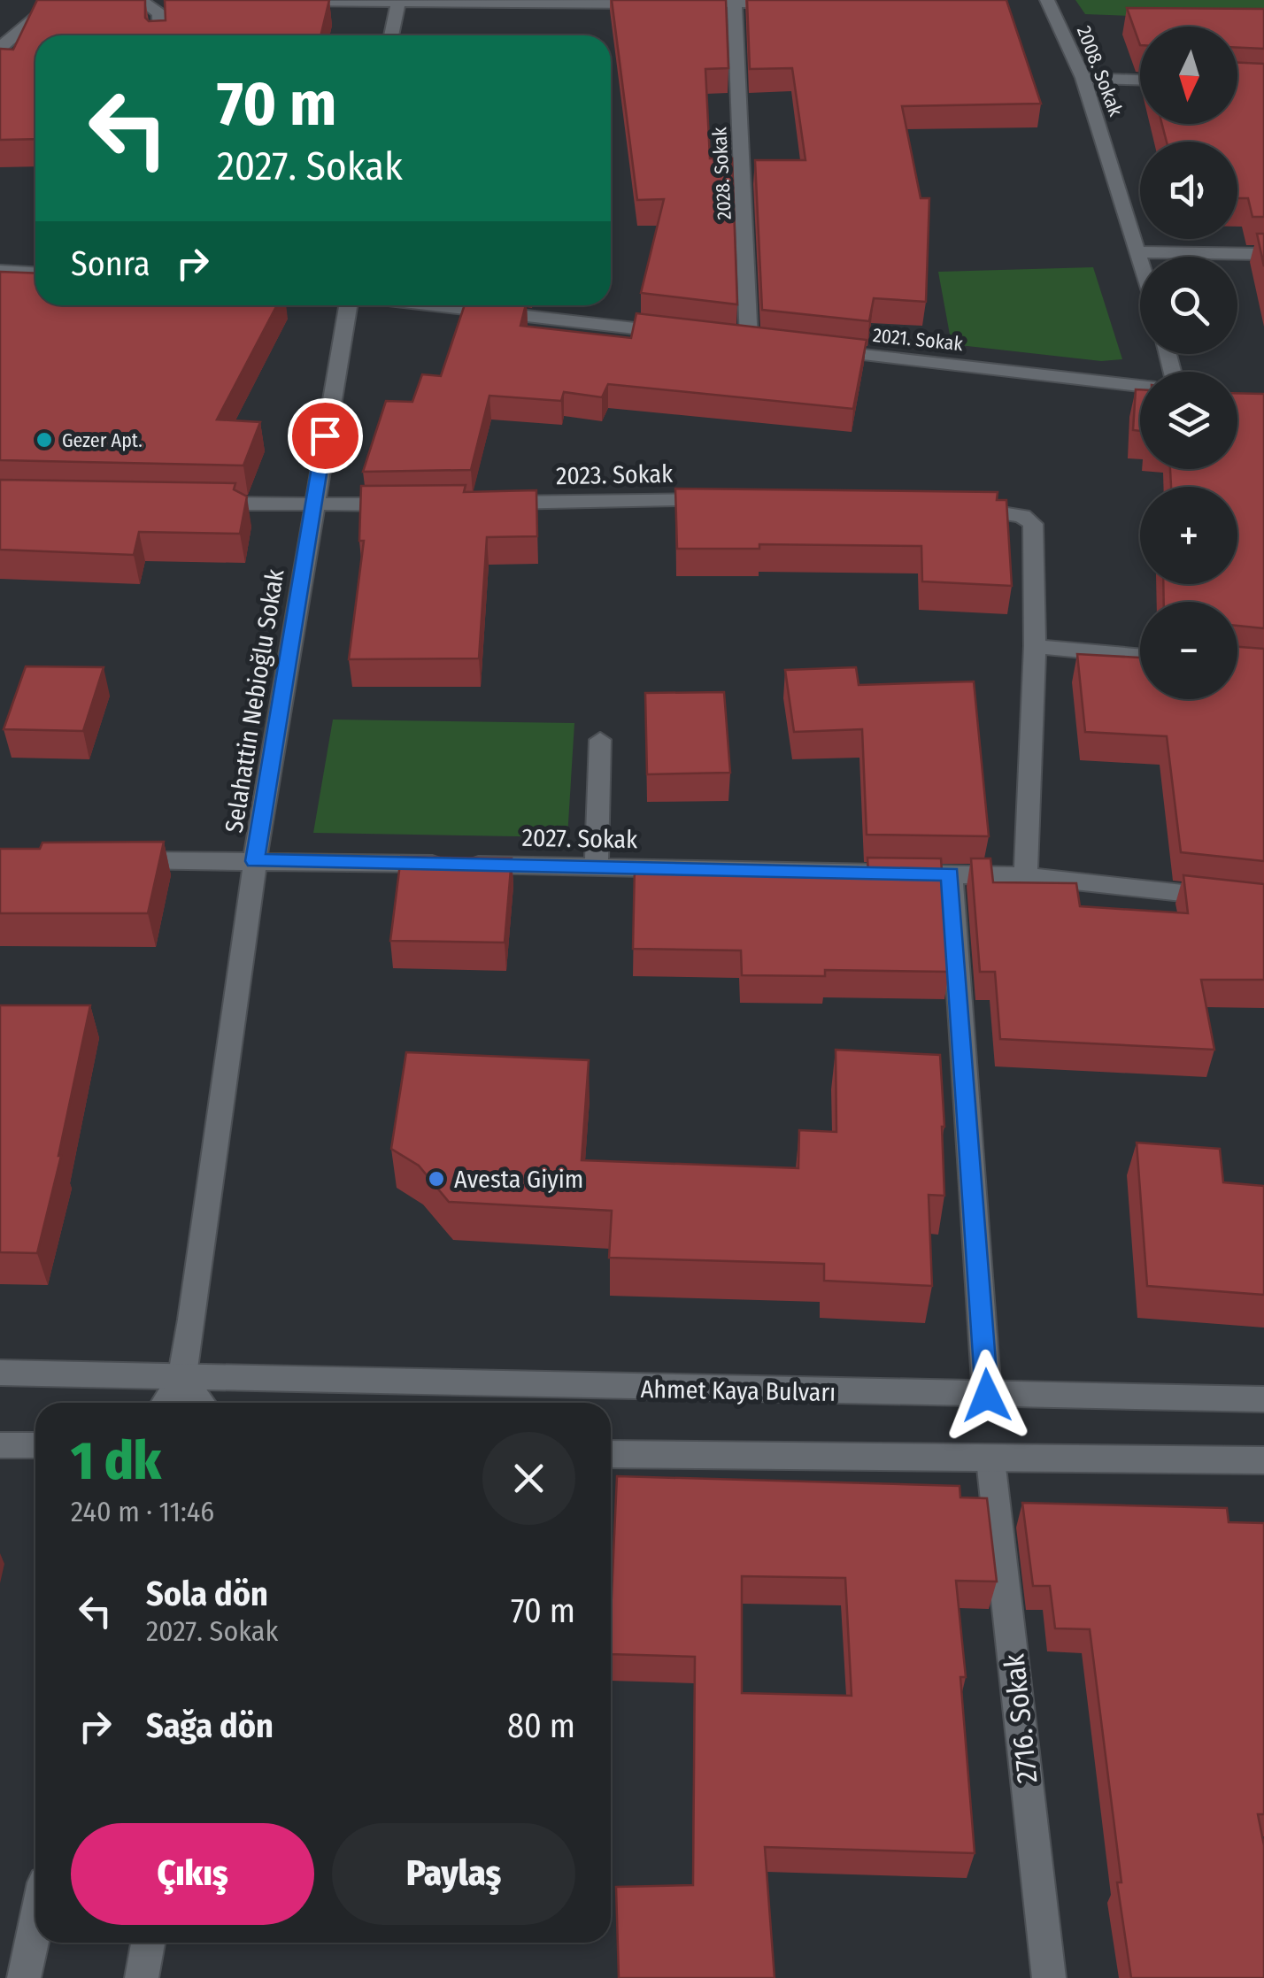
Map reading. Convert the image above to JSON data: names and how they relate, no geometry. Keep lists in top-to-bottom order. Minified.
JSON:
{"streets":{"street":["2008. Sokak","2028. Sokak","2021. Sokak","2023. Sokak","Selahattin Nebioğlu Sokak","2027. Sokak","Ahmet Kaya Bulvarı","2716. Sokak"]},"crossings":[["Selahattin Nebioğlu Sokak","2027. Sokak"],["Selahattin Nebioğlu Sokak","Ahmet Kaya Bulvarı"]],"places":["Gezer Apt.","Avesta Giyim"],"north":"bottom","page":{"map_buttons":["+","−"],"turn":["70 m","2027. Sokak"],"then":"Sonra","heading":["1 dk","240 m · 11:46"],"list":[{"name":"Sola dön","note":"2027. Sokak","value":"70 m"},{"name":"Sağa dön","value":"80 m"}],"buttons":["Çıkış","Paylaş"]}}
